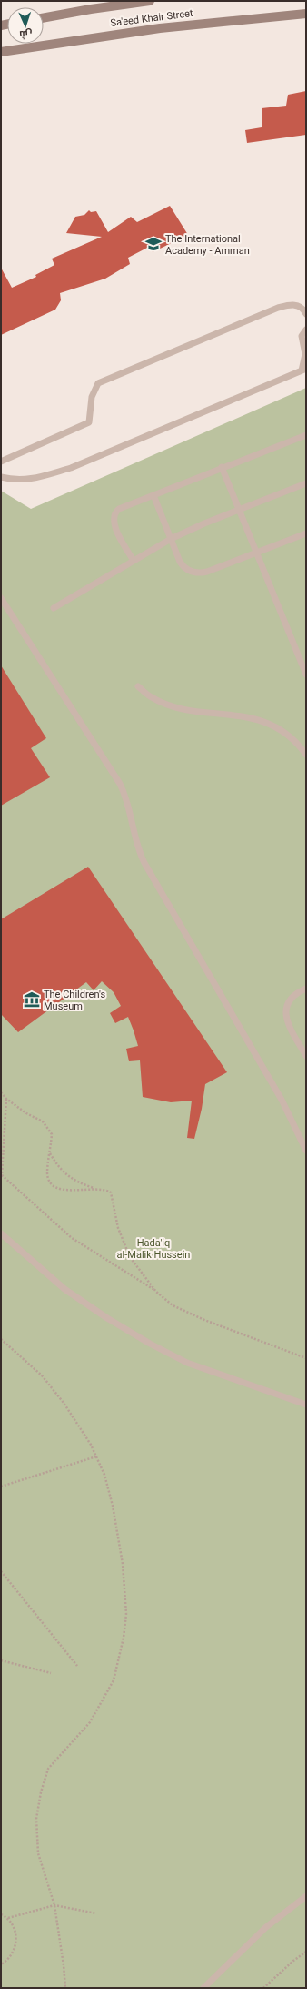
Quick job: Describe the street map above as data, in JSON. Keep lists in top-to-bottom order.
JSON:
{
  "streets": {
    "main road": ["Sa'eed Khair Street"]
  },
  "parks": ["Hada'iq al-Malik Hussein"],
  "places": {
    "school or university": ["The International Academy - Amman"],
    "museum": ["The Children's Museum"]
  },
  "north": "bottom"
}
